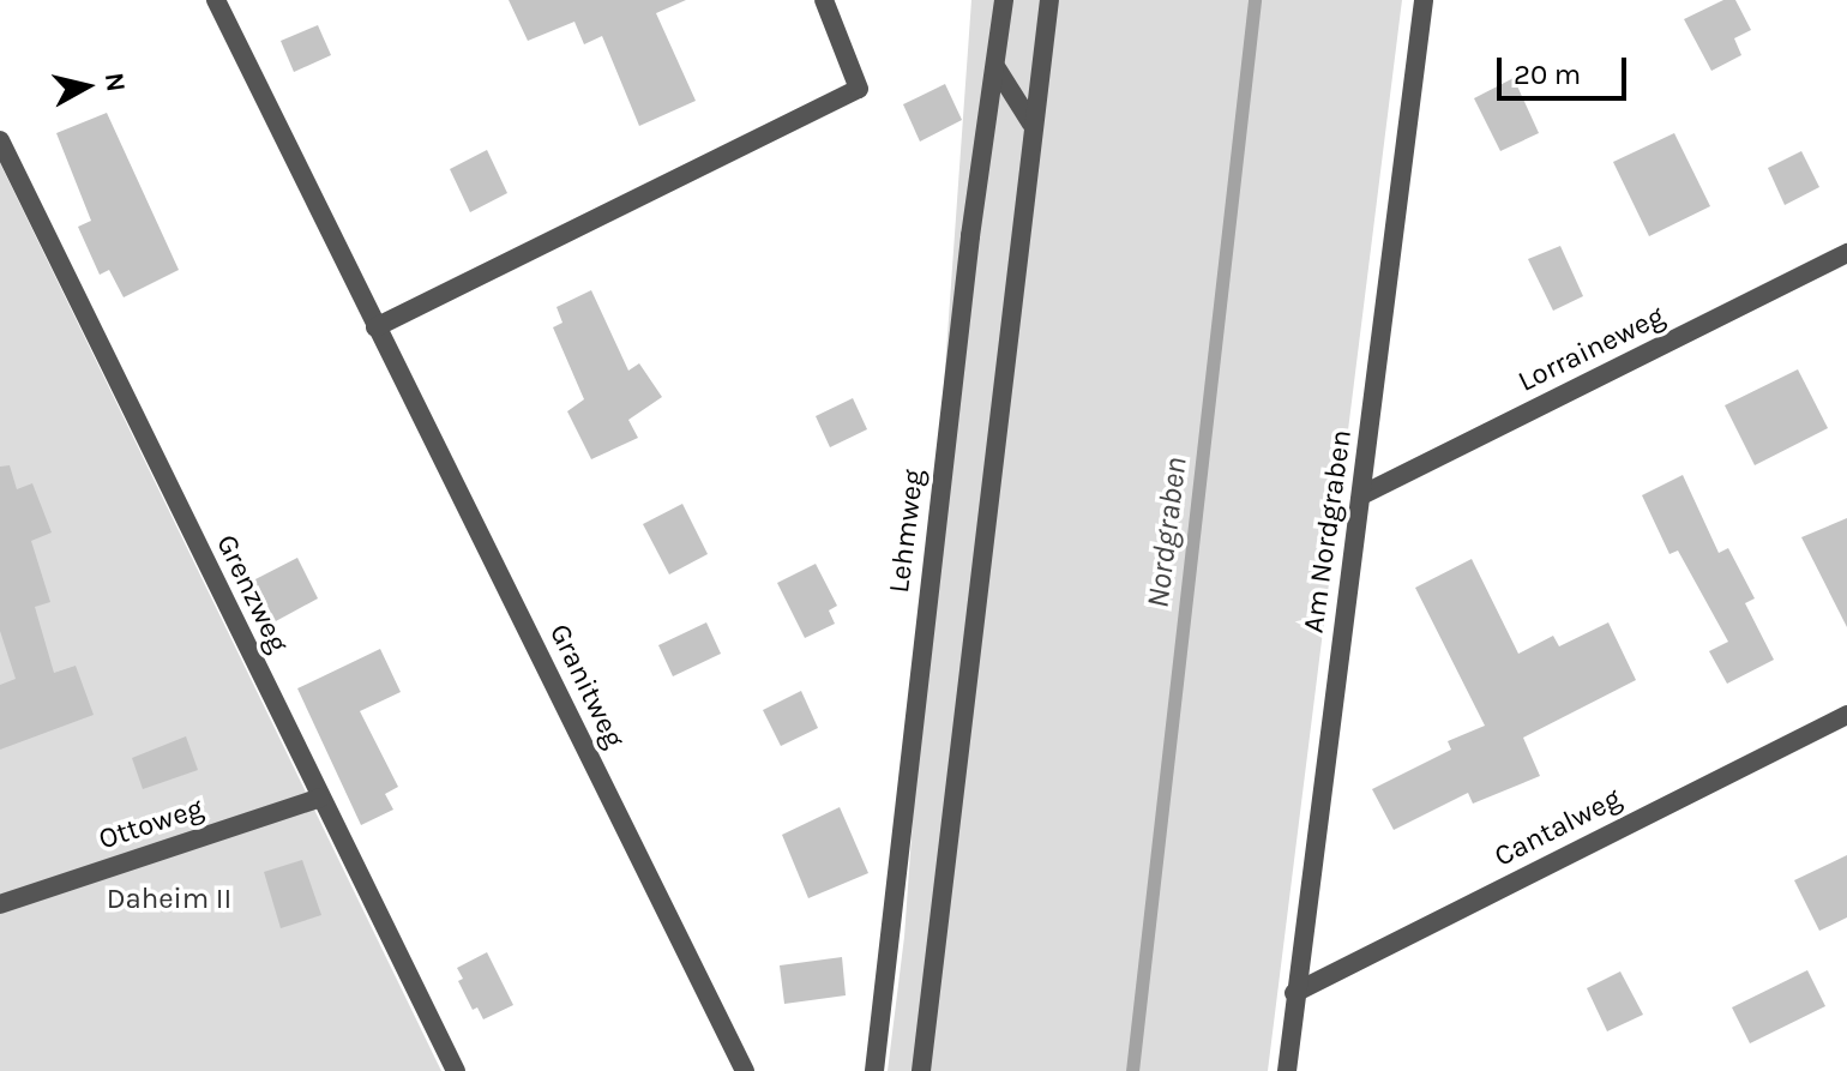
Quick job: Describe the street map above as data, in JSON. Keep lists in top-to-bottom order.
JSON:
{
  "streets": {
    "lane": [
      "Lorraineweg",
      "Lehmweg",
      "Am Nordgraben",
      "Grenzweg",
      "Granitweg",
      "Ottoweg",
      "Cantalweg"
    ]
  },
  "crossings": [
    ["Lorraineweg", "Am Nordgraben"],
    ["Am Nordgraben", "Cantalweg"],
    ["Grenzweg", "Ottoweg"]
  ],
  "water": ["Nordgraben"],
  "parks": ["Daheim II"],
  "scale_bar": "20 m",
  "north": "right"
}
